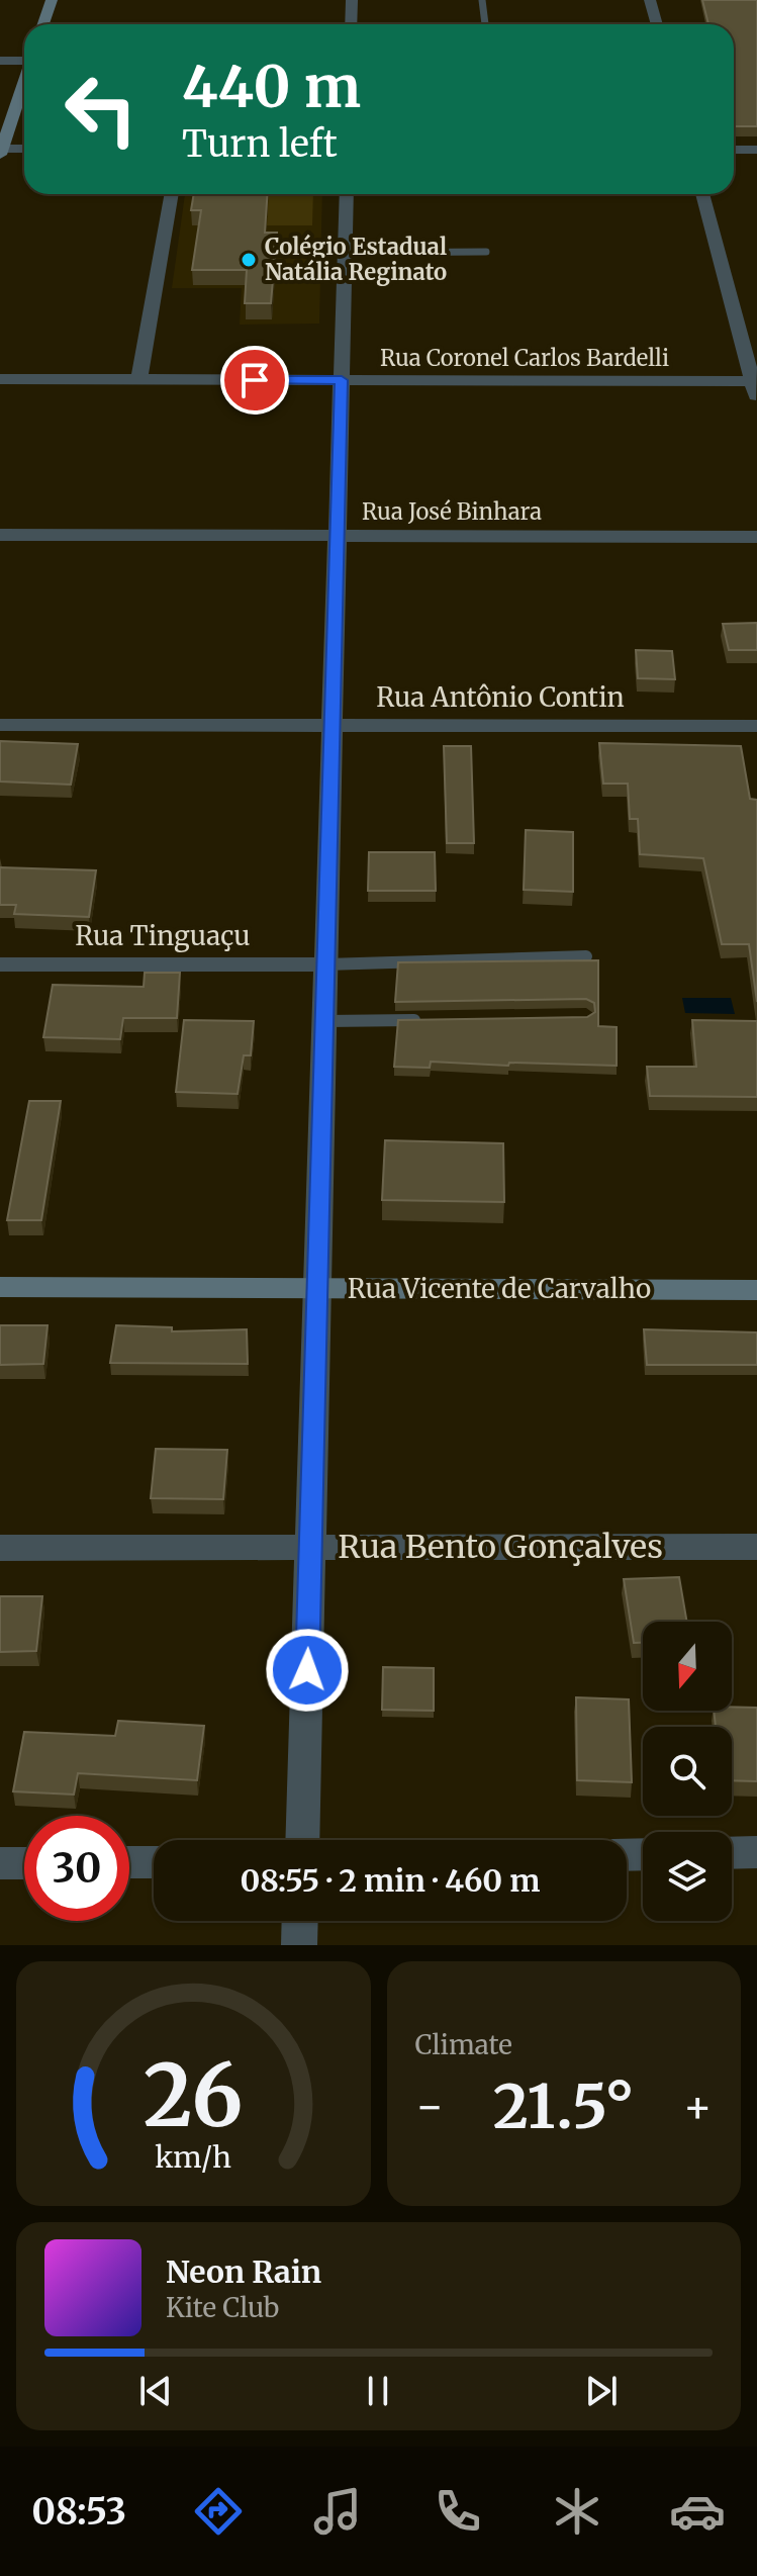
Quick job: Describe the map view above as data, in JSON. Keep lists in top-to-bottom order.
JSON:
{
  "streets": {
    "main road": ["Rua Vicente de Carvalho"],
    "street": [
      "Rua Coronel Carlos Bardelli",
      "Rua José Binhara",
      "Rua Antônio Contin",
      "Rua Tinguaçu",
      "Rua Bento Gonçalves"
    ]
  },
  "places": ["Colégio Estadual Natália Reginato"],
  "north": "bottom",
  "page": {
    "turn": ["440 m", "Turn left"],
    "limit": "30",
    "trip": "08:55 · 2 min · 460 m",
    "tile": "Climate",
    "heat": ["−", "21.5°", "+"],
    "song": ["Neon Rain", "Kite Club"],
    "tabs": "08:53",
    "gauge": ["26", "km/h"]
  }
}
